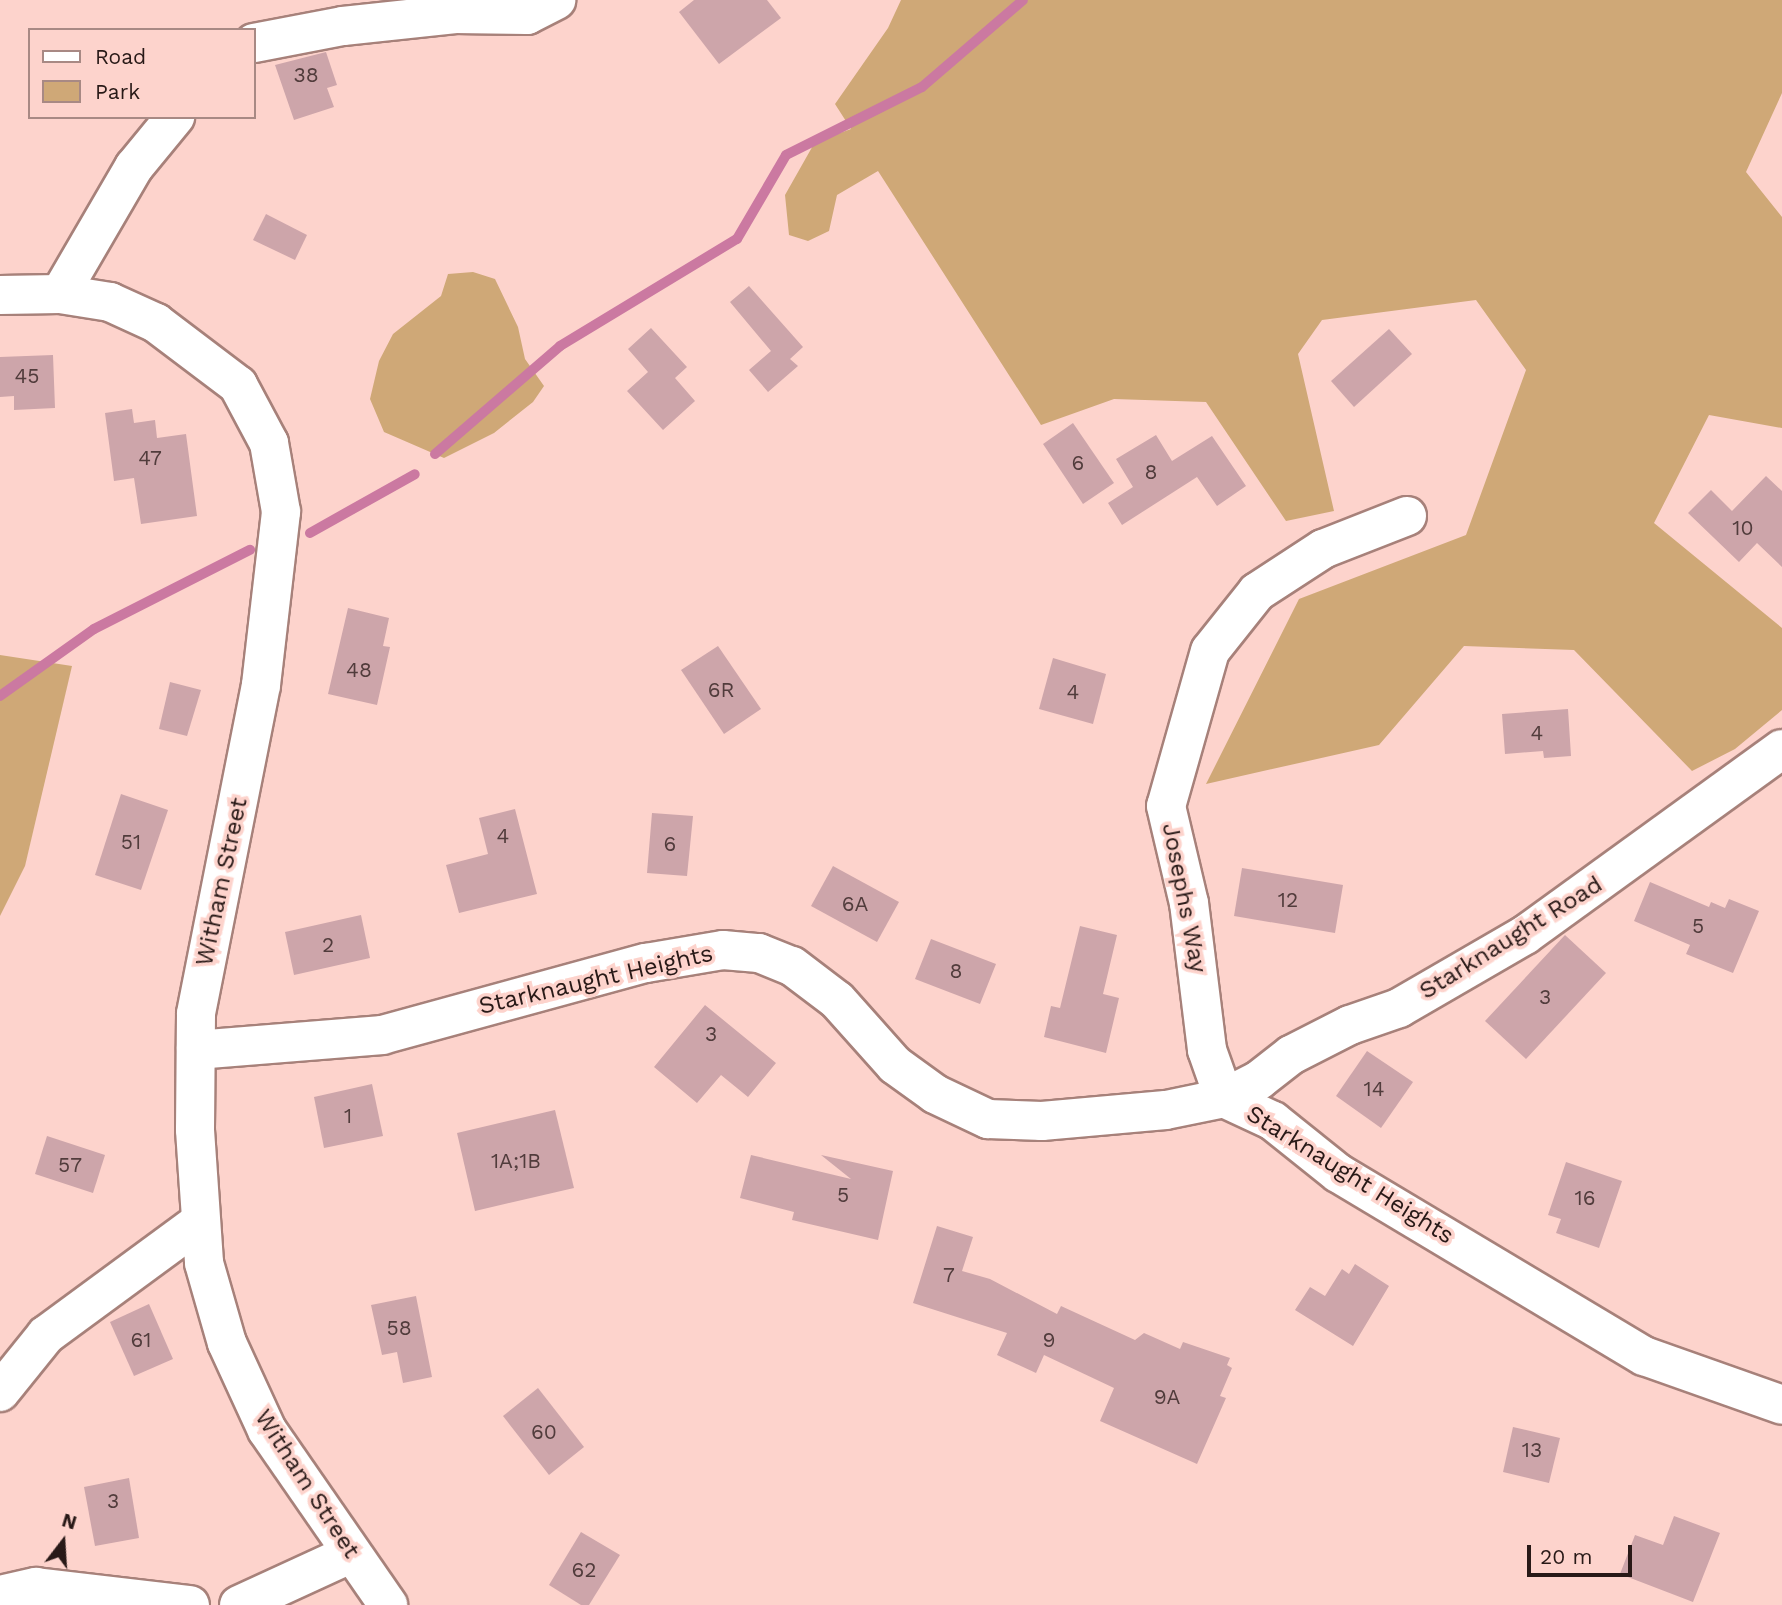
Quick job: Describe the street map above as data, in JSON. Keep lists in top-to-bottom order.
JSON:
{
  "streets": {
    "street": [
      "Witham Street",
      "Josephs Way",
      "Starknaught Road",
      "Starknaught Heights"
    ]
  },
  "crossings": [
    ["Witham Street", "Starknaught Heights"],
    ["Josephs Way", "Starknaught Road"],
    ["Josephs Way", "Starknaught Heights"],
    ["Starknaught Road", "Starknaught Heights"]
  ],
  "house_numbers": [
    "38",
    "45",
    "47",
    "6",
    "8",
    "10",
    "48",
    "6R",
    "4",
    "4",
    "4",
    "51",
    "6",
    "12",
    "6A",
    "5",
    "2",
    "8",
    "3",
    "3",
    "14",
    "1",
    "1A;1B",
    "57",
    "5",
    "16",
    "7",
    "58",
    "61",
    "9",
    "9A",
    "60",
    "13",
    "3",
    "62"
  ],
  "legend": ["Road", "Park"],
  "scale_bar": "20 m",
  "north": "top"
}
